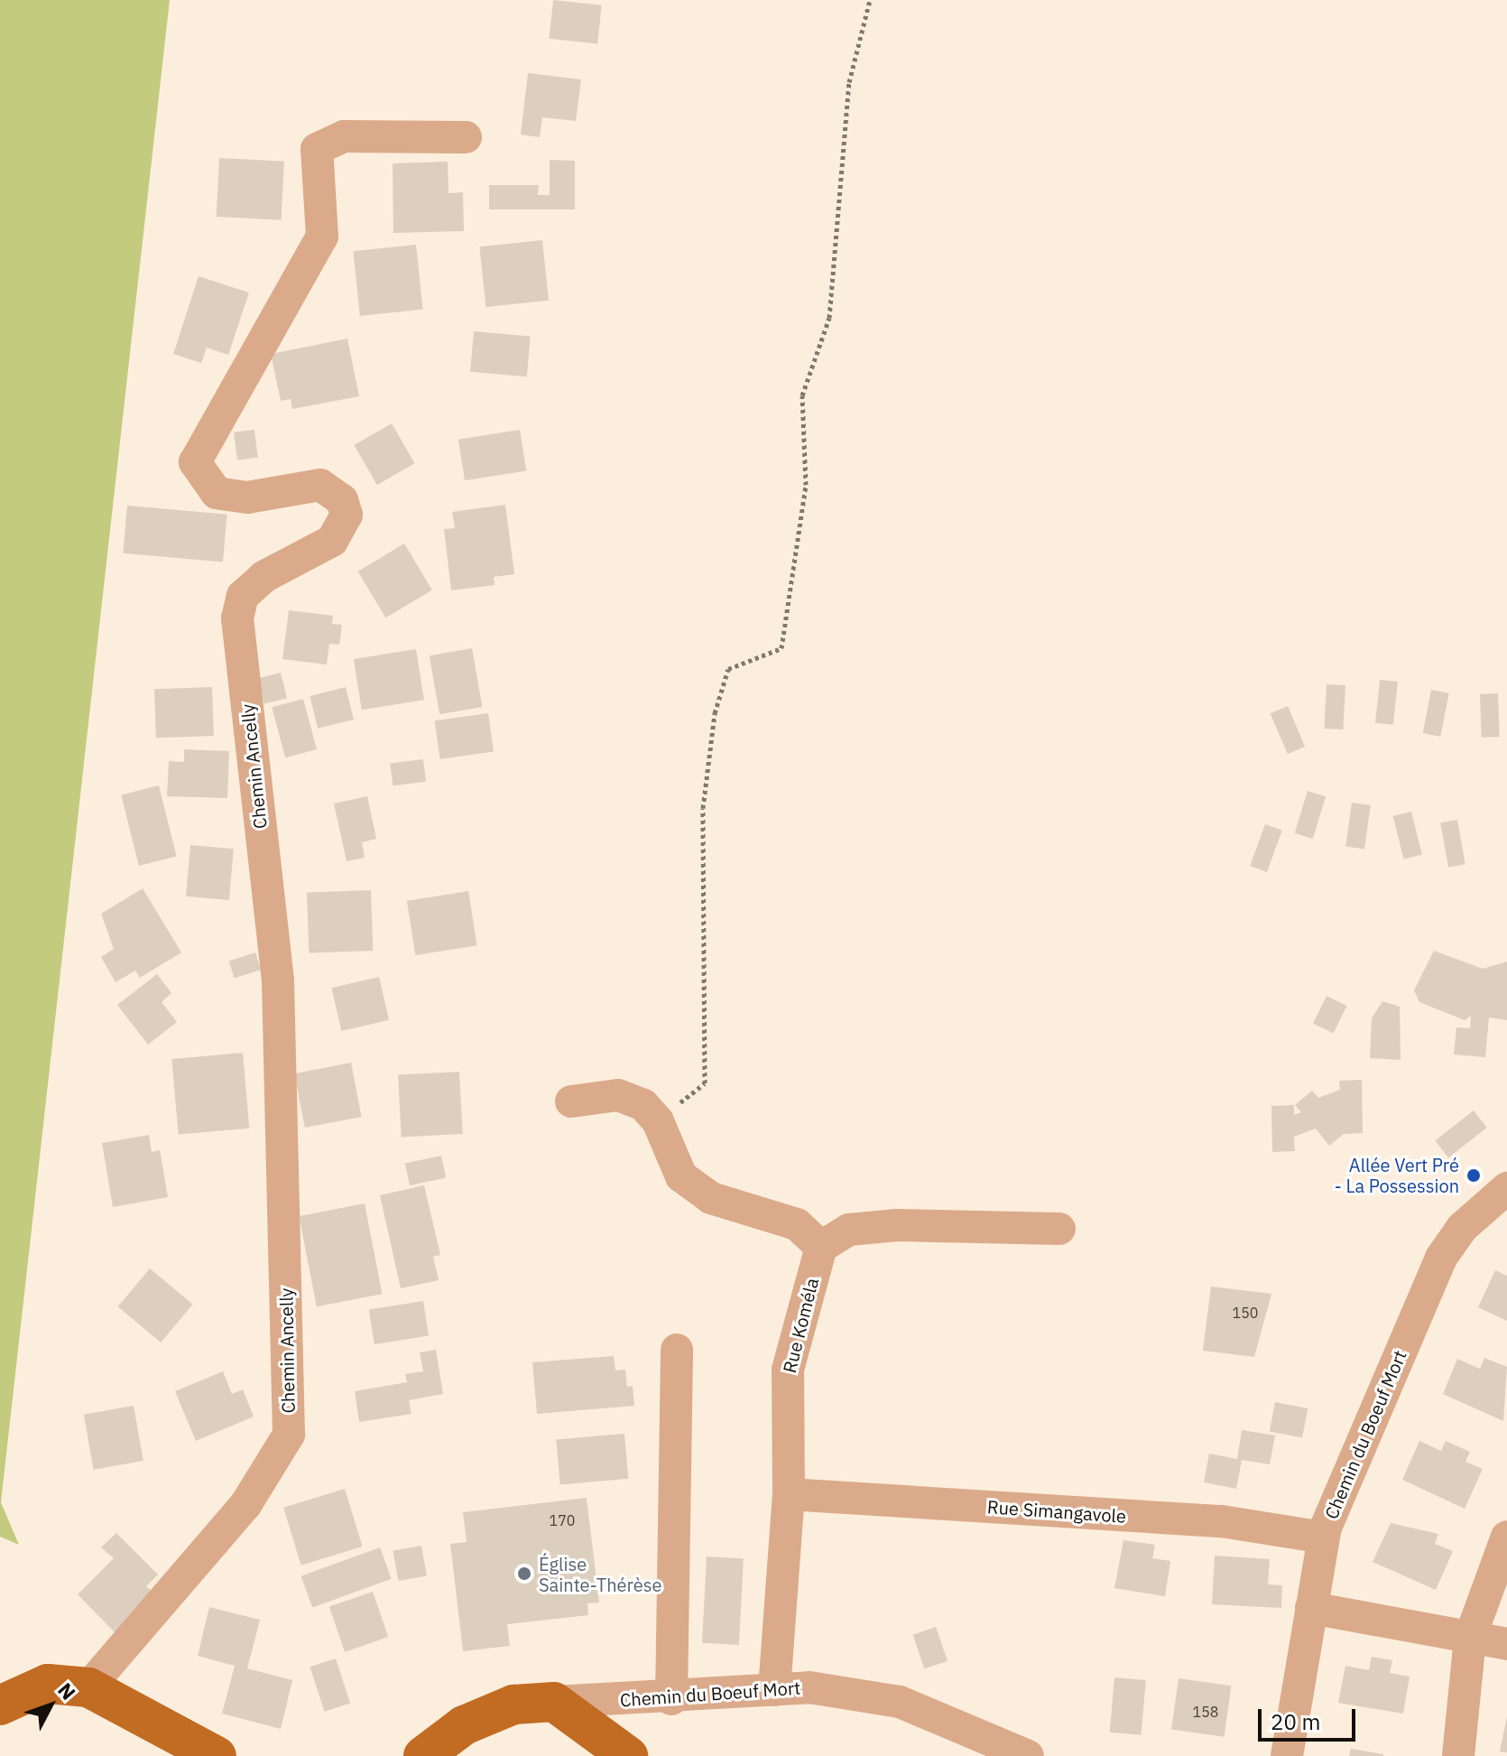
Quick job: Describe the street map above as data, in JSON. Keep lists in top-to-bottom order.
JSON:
{
  "streets": {
    "street": [
      "Chemin Ancelly",
      "Rue Koméla",
      "Chemin du Boeuf Mort",
      "Rue Simangavole"
    ]
  },
  "crossings": [
    ["Rue Koméla", "Chemin du Boeuf Mort"],
    ["Rue Koméla", "Rue Simangavole"],
    ["Chemin du Boeuf Mort", "Rue Simangavole"]
  ],
  "places": ["Allée Vert Pré - La Possession", "Église Sainte-Thérèse"],
  "house_numbers": ["150", "170", "158"],
  "scale_bar": "20 m",
  "north": "top right"
}
